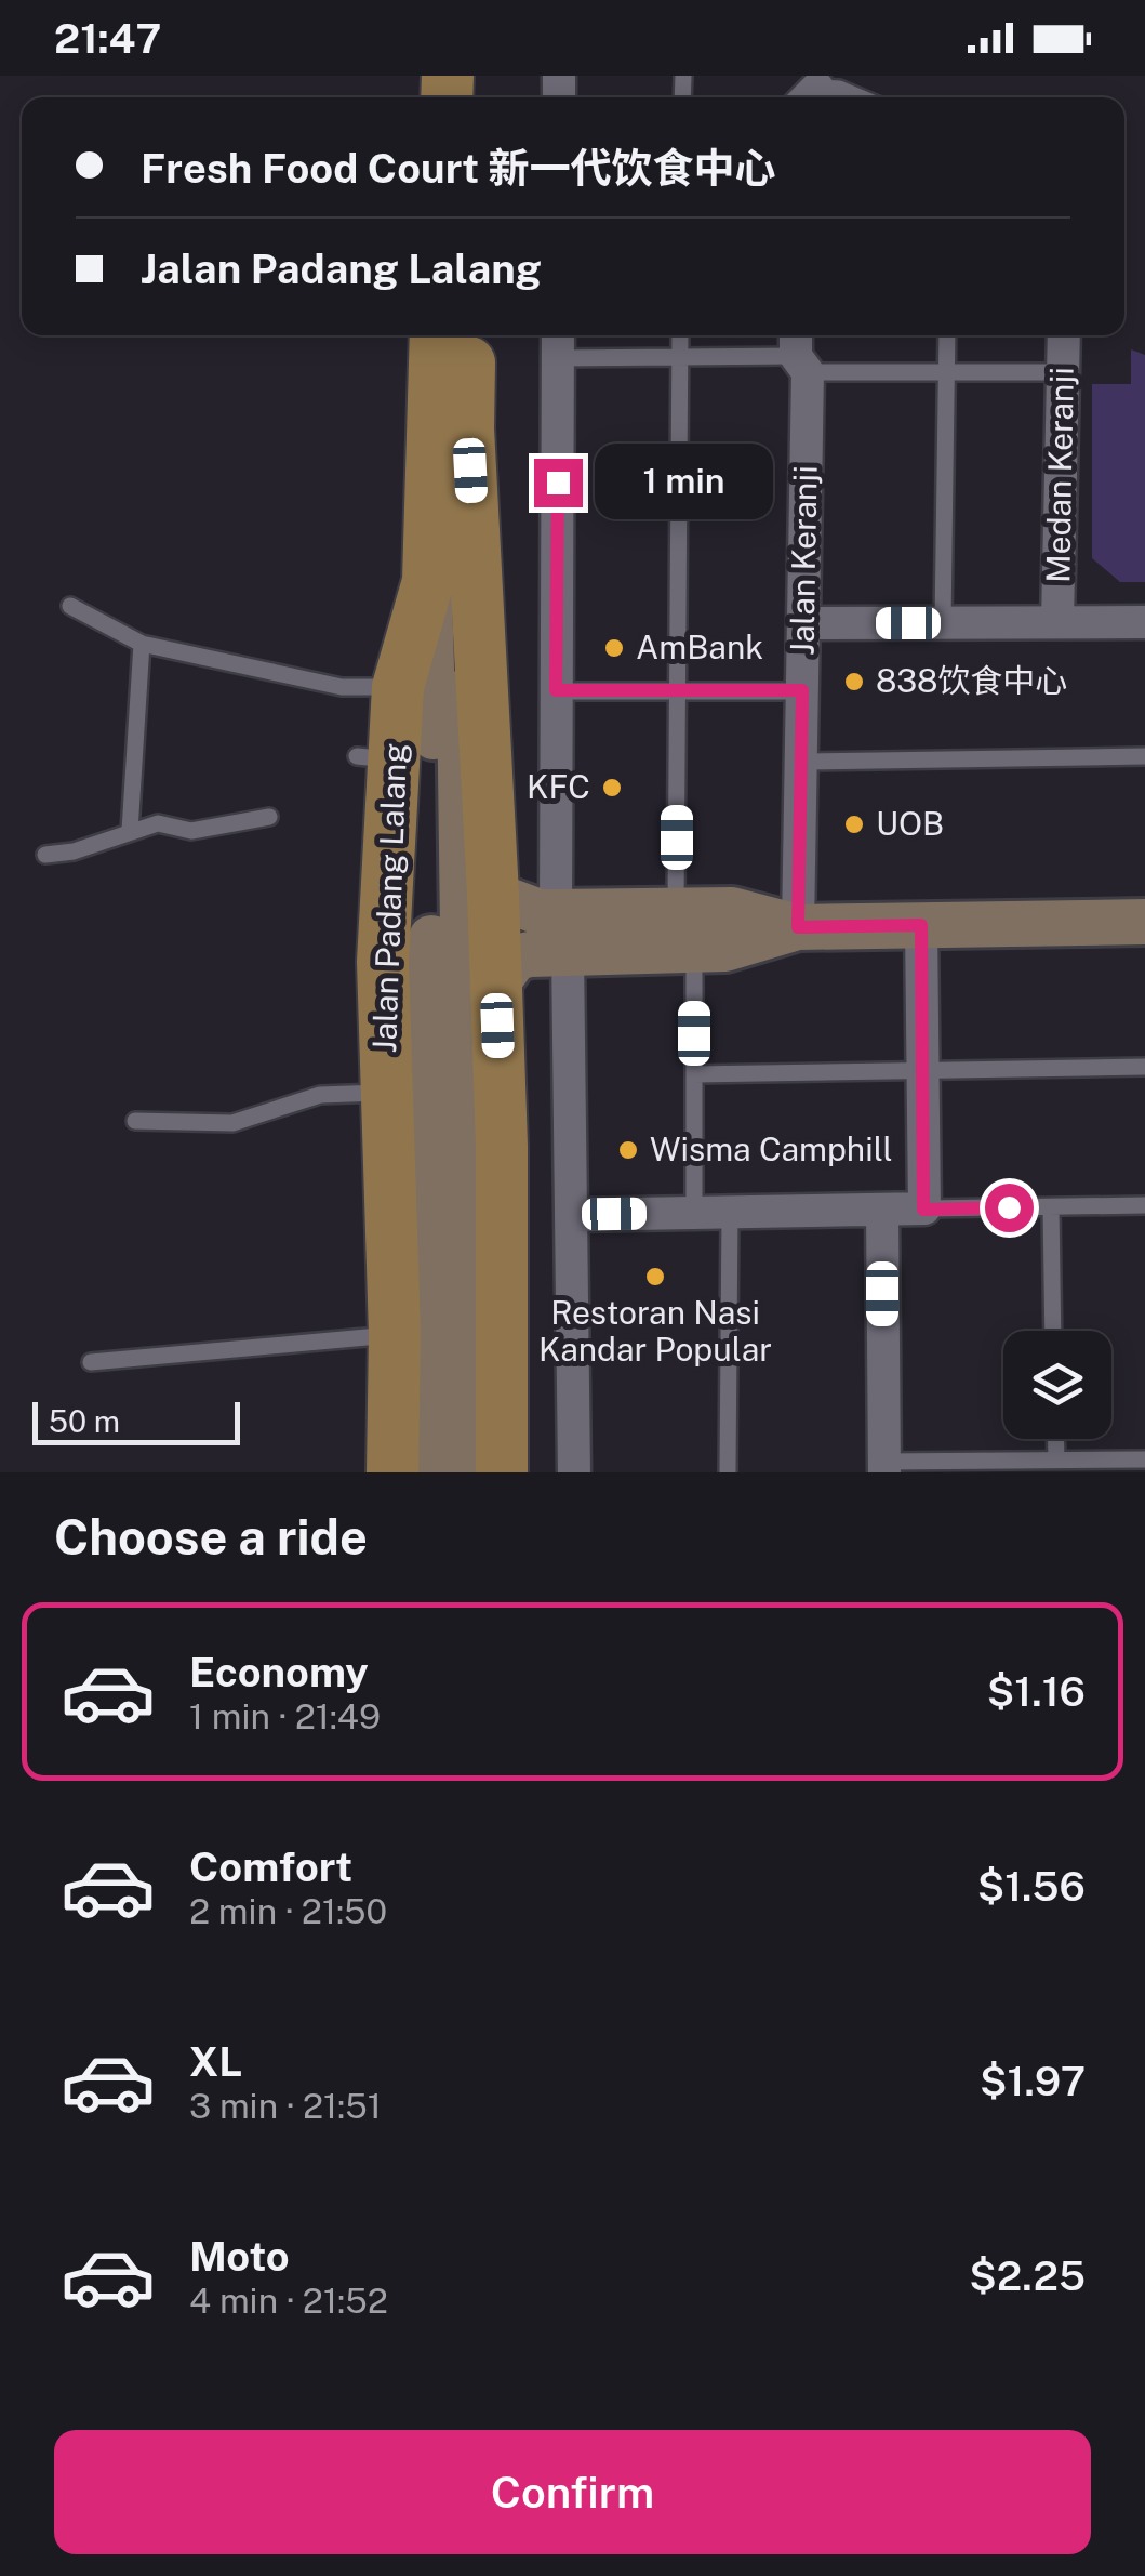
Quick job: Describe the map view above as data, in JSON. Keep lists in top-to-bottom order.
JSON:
{
  "streets": {
    "main road": ["Jalan Padang Lalang"],
    "street": ["Medan Keranji", "Jalan Keranji"]
  },
  "places": [
    "AmBank",
    "838饮食中心",
    "KFC",
    "UOB",
    "Wisma Camphill",
    "Restoran Nasi Kandar Popular"
  ],
  "scale_bar": "50 m",
  "page": {
    "status": "21:47",
    "banner": ["Fresh Food Court 新一代饮食中心", "Jalan Padang Lalang"],
    "bubble": "1 min",
    "scale": "50 m",
    "heading": "Choose a ride",
    "list": [
      {
        "name": "Economy",
        "note": "1 min · 21:49",
        "value": "$1.16"
      },
      {
        "name": "Comfort",
        "note": "2 min · 21:50",
        "value": "$1.56"
      },
      {
        "name": "XL",
        "note": "3 min · 21:51",
        "value": "$1.97"
      },
      {
        "name": "Moto",
        "note": "4 min · 21:52",
        "value": "$2.25"
      }
    ],
    "buttons": "Confirm"
  }
}
